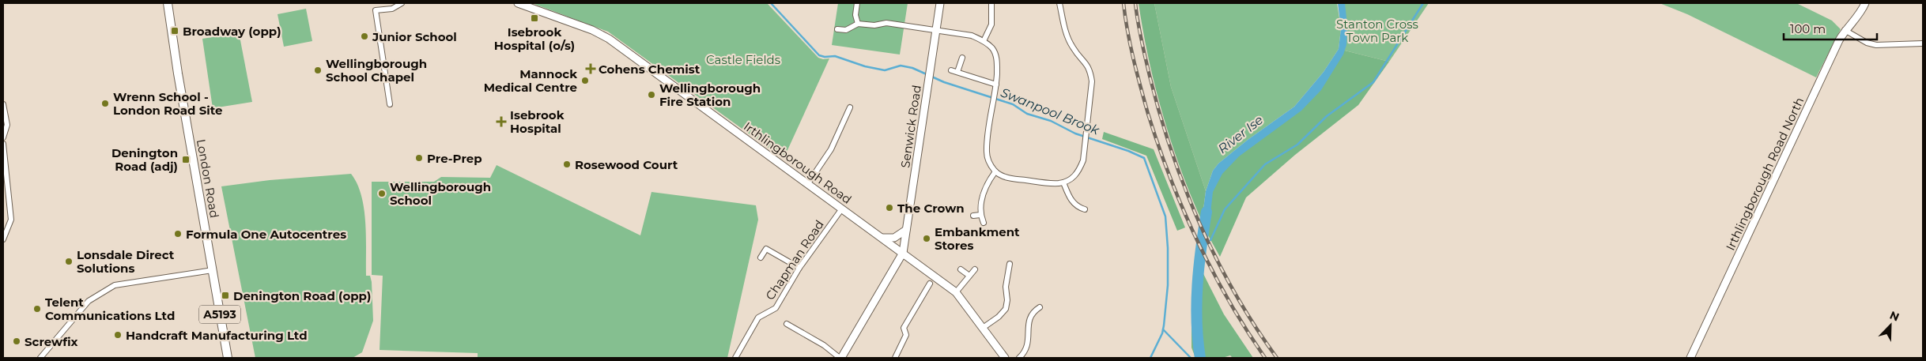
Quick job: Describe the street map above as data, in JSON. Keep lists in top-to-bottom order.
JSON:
{
  "streets": {
    "main road": [
      "Senwick Road",
      "Irthlingborough Road",
      "Irthlingborough Road North",
      "London Road",
      "A5193"
    ],
    "street": ["Chapman Road"]
  },
  "crossings": [
    ["Senwick Road", "Irthlingborough Road"],
    ["Irthlingborough Road", "Chapman Road"]
  ],
  "water": ["Swanpool Brook", "River Ise"],
  "parks": ["Stanton Cross Town Park", "Castle Fields"],
  "places": {
    "transit": [
      "Isebrook Hospital (o/s)",
      "Broadway (opp)",
      "Denington Road (adj)",
      "Denington Road (opp)"
    ],
    "other": [
      "Junior School",
      "Wellingborough School Chapel",
      "Mannock Medical Centre",
      "Wellingborough Fire Station",
      "Wrenn School - London Road Site",
      "Pre-Prep",
      "Rosewood Court",
      "Wellingborough School",
      "The Crown",
      "Formula One Autocentres",
      "Embankment Stores",
      "Lonsdale Direct Solutions",
      "Telent Communications Ltd",
      "Handcraft Manufacturing Ltd",
      "Screwfix"
    ],
    "health": ["Cohens Chemist", "Isebrook Hospital"]
  },
  "scale_bar": "100 m",
  "north": "top right"
}
